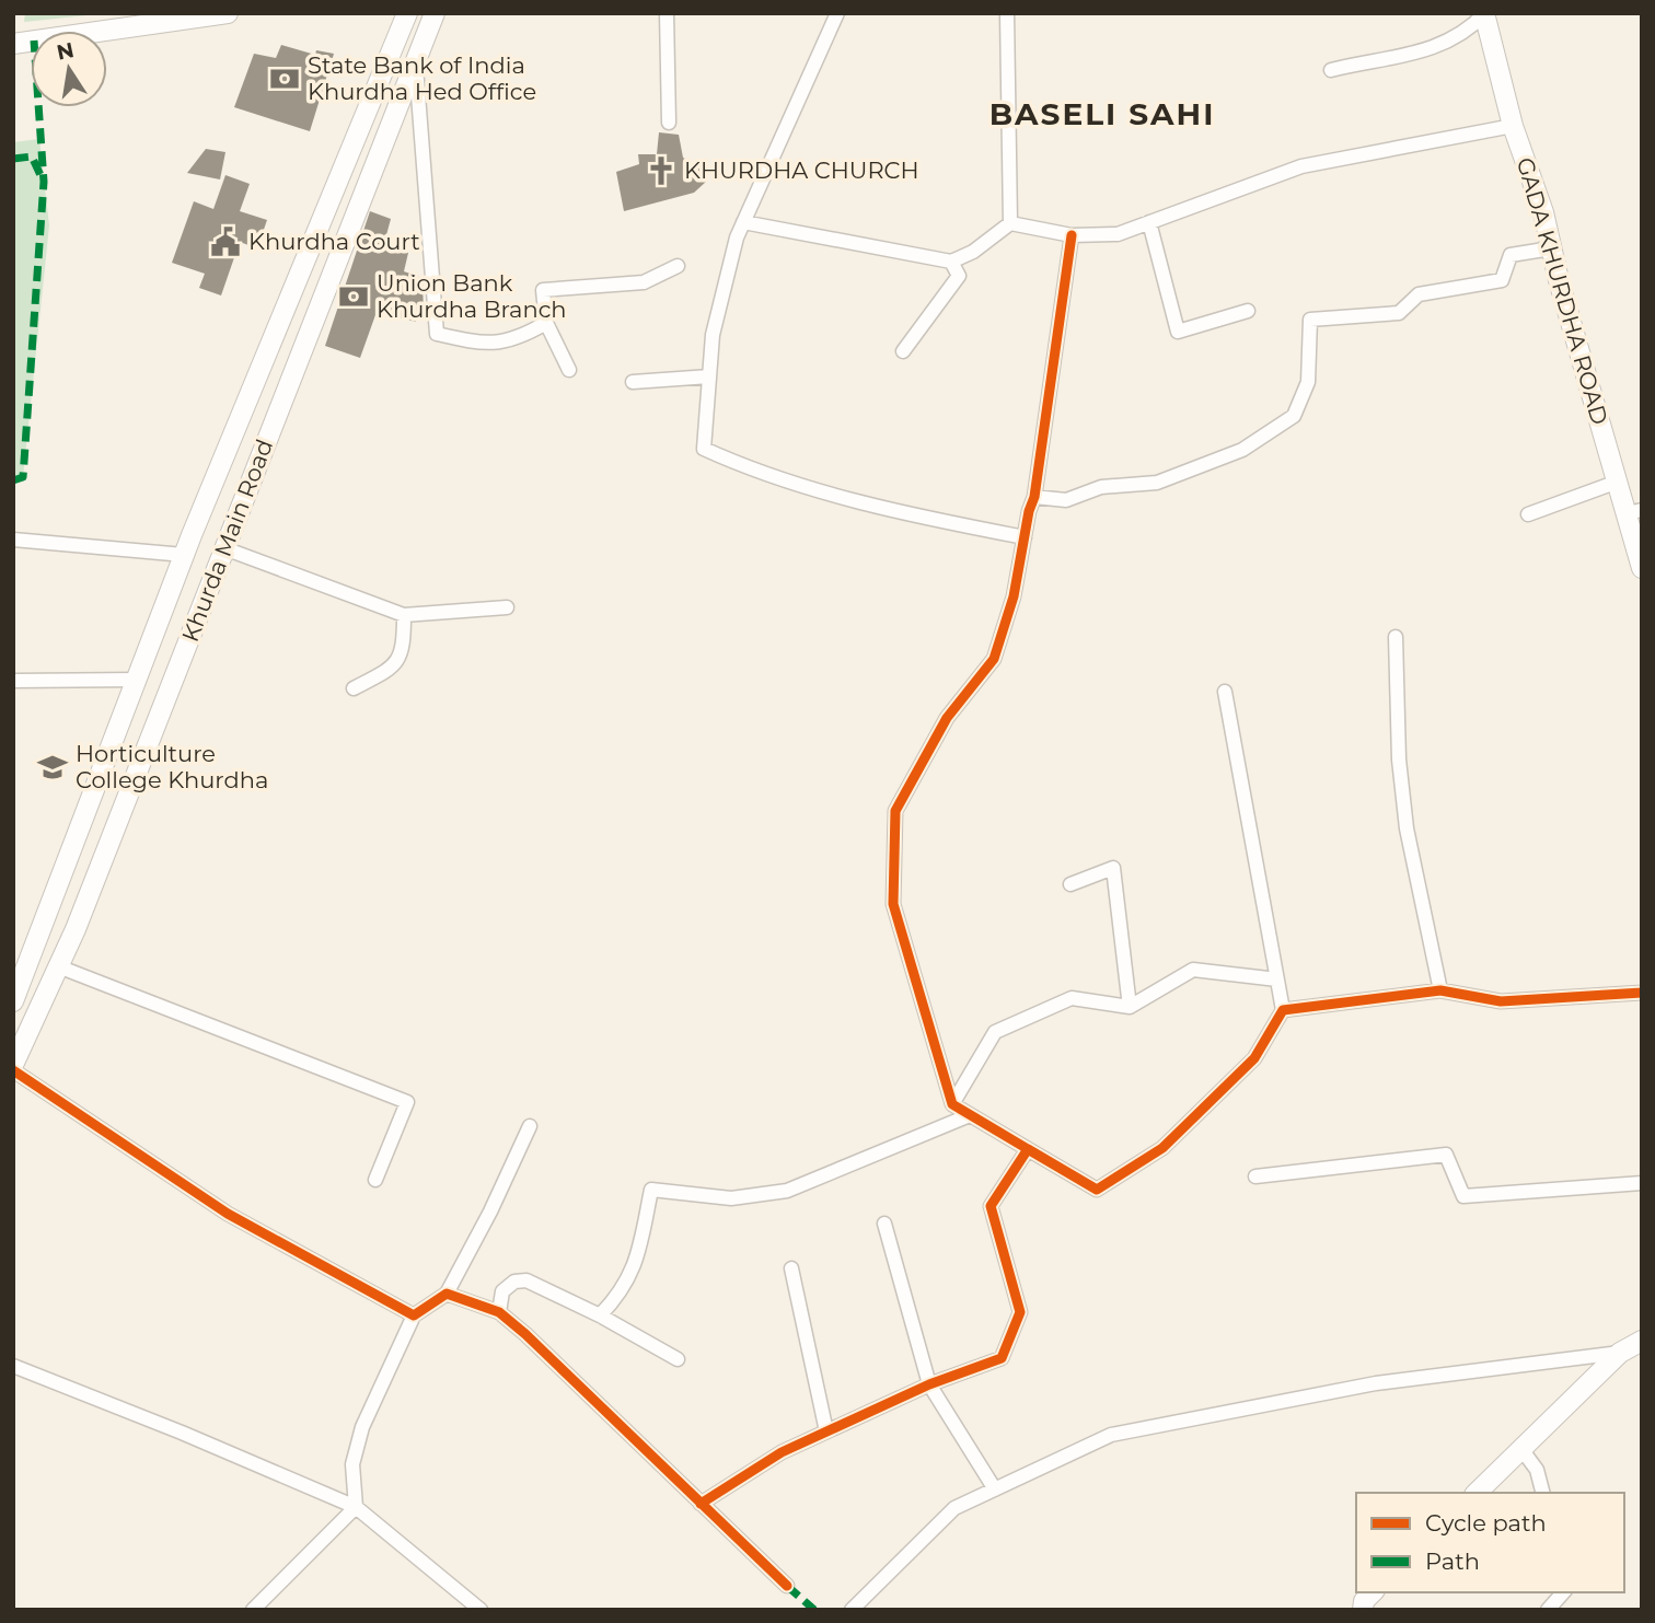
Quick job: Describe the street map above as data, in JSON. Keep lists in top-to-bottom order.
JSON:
{
  "streets": {
    "main road": ["GADA KHURDHA ROAD", "Khurda Main Road"]
  },
  "districts": ["BASELI SAHI"],
  "places": {
    "bank": ["State Bank of India Khurdha Hed Office", "Union Bank Khurdha Branch"],
    "church": ["KHURDHA CHURCH"],
    "public building": ["Khurdha Court"],
    "school or university": ["Horticulture College Khurdha"]
  },
  "legend": ["Cycle path", "Path"],
  "north": "top"
}
